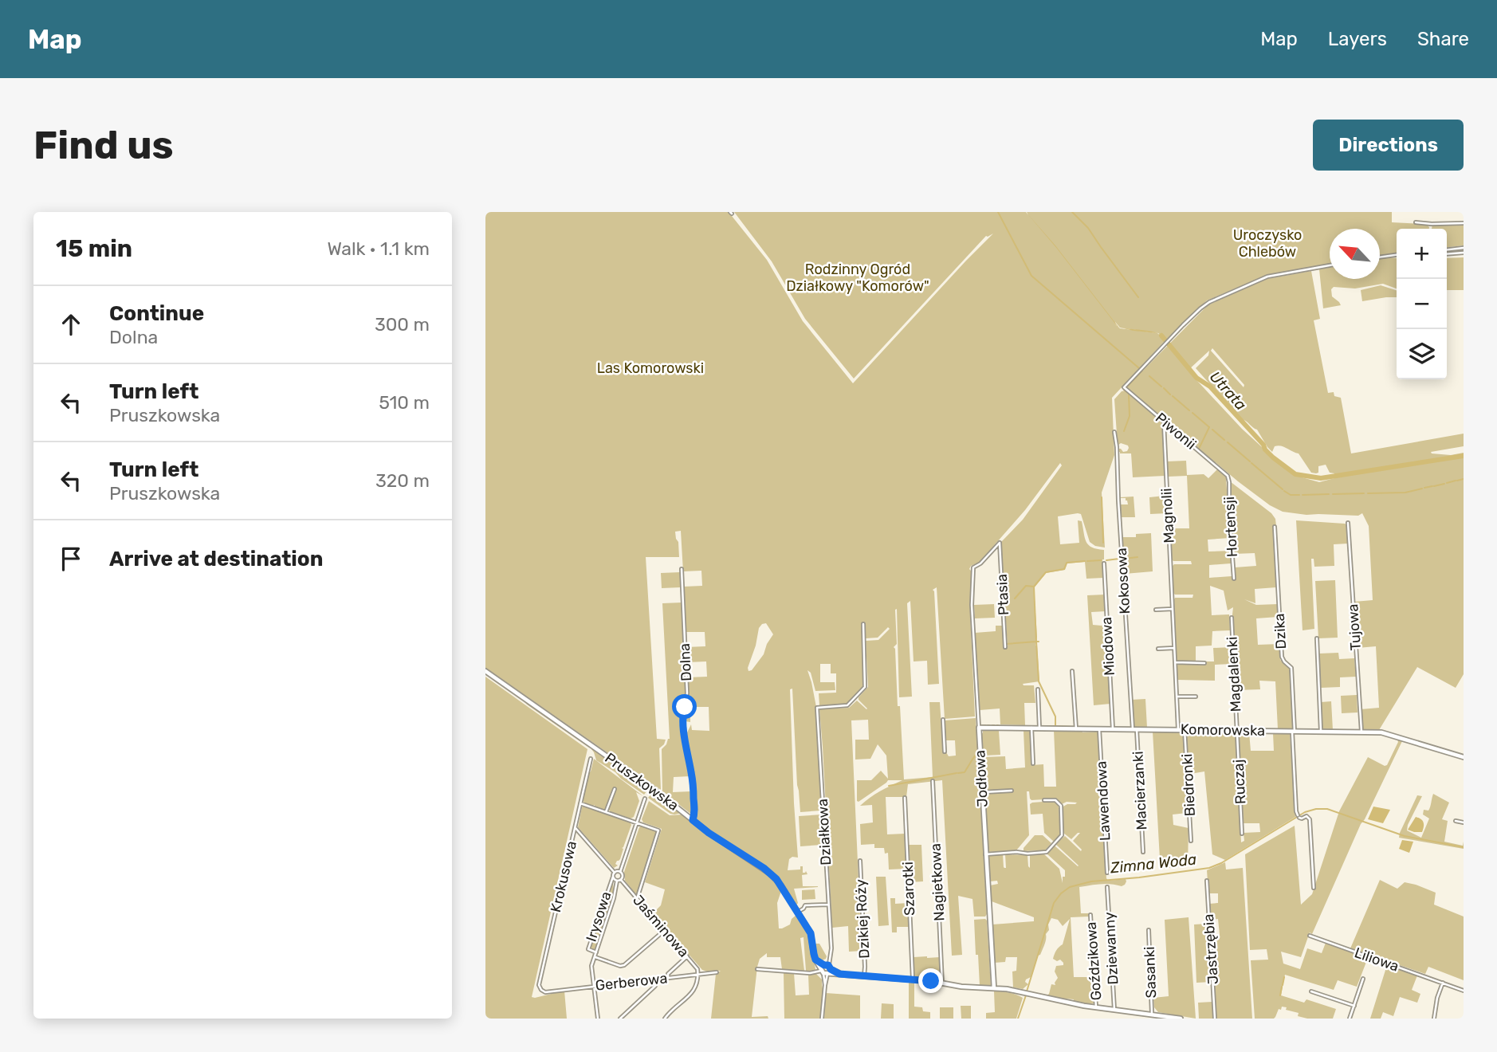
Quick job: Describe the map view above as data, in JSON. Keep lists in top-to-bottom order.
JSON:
{
  "streets": {
    "street": [
      "Piwonii",
      "Magnolii",
      "Hortensji",
      "Kokosowa",
      "Ptasia",
      "Tujowa",
      "Dzika",
      "Miodowa",
      "Dolna",
      "Magdalenki",
      "Komorowska",
      "Jodłowa",
      "Pruszkowska",
      "Ruczaj",
      "Biedronki",
      "Macierzanki",
      "Lawendowa",
      "Działkowa",
      "Krokusowa",
      "Nagietkowa",
      "Szarotki",
      "Irysowa",
      "Dzikiej Róży",
      "Jaśminowa",
      "Dziewanny",
      "Jastrzębia",
      "Liliowa",
      "Goździkowa",
      "Sasanki",
      "Gerberowa"
    ]
  },
  "crossings": [
    ["Piwonii", "Magnolii"],
    ["Piwonii", "Hortensji"],
    ["Magnolii", "Komorowska"],
    ["Kokosowa", "Komorowska"],
    ["Kokosowa", "Macierzanki"],
    ["Ptasia", "Jodłowa"],
    ["Tujowa", "Komorowska"],
    ["Dzika", "Komorowska"],
    ["Miodowa", "Komorowska"],
    ["Dolna", "Pruszkowska"],
    ["Magdalenki", "Komorowska"],
    ["Magdalenki", "Ruczaj"],
    ["Komorowska", "Jodłowa"],
    ["Komorowska", "Ruczaj"],
    ["Komorowska", "Biedronki"],
    ["Komorowska", "Macierzanki"],
    ["Komorowska", "Lawendowa"],
    ["Pruszkowska", "Działkowa"],
    ["Krokusowa", "Gerberowa"],
    ["Irysowa", "Jaśminowa"],
    ["Jaśminowa", "Gerberowa"]
  ],
  "water": ["Utrata", "Zimna Woda"],
  "parks": ["Uroczysko Chlebów", "Rodzinny Ogród Działkowy \"Komorów\"", "Las Komorowski"],
  "north": "top left",
  "page": {
    "header": "Map",
    "nav": ["Map", "Layers", "Share"],
    "buttons": "Directions",
    "title": "Find us",
    "heading": ["15 min", "Walk · 1.1 km"],
    "map_buttons": ["+", "−"],
    "list": [
      ["Continue", "Dolna", "300 m"],
      ["Turn left", "Pruszkowska", "510 m"],
      ["Turn left", "Pruszkowska", "320 m"],
      "Arrive at destination"
    ]
  }
}
